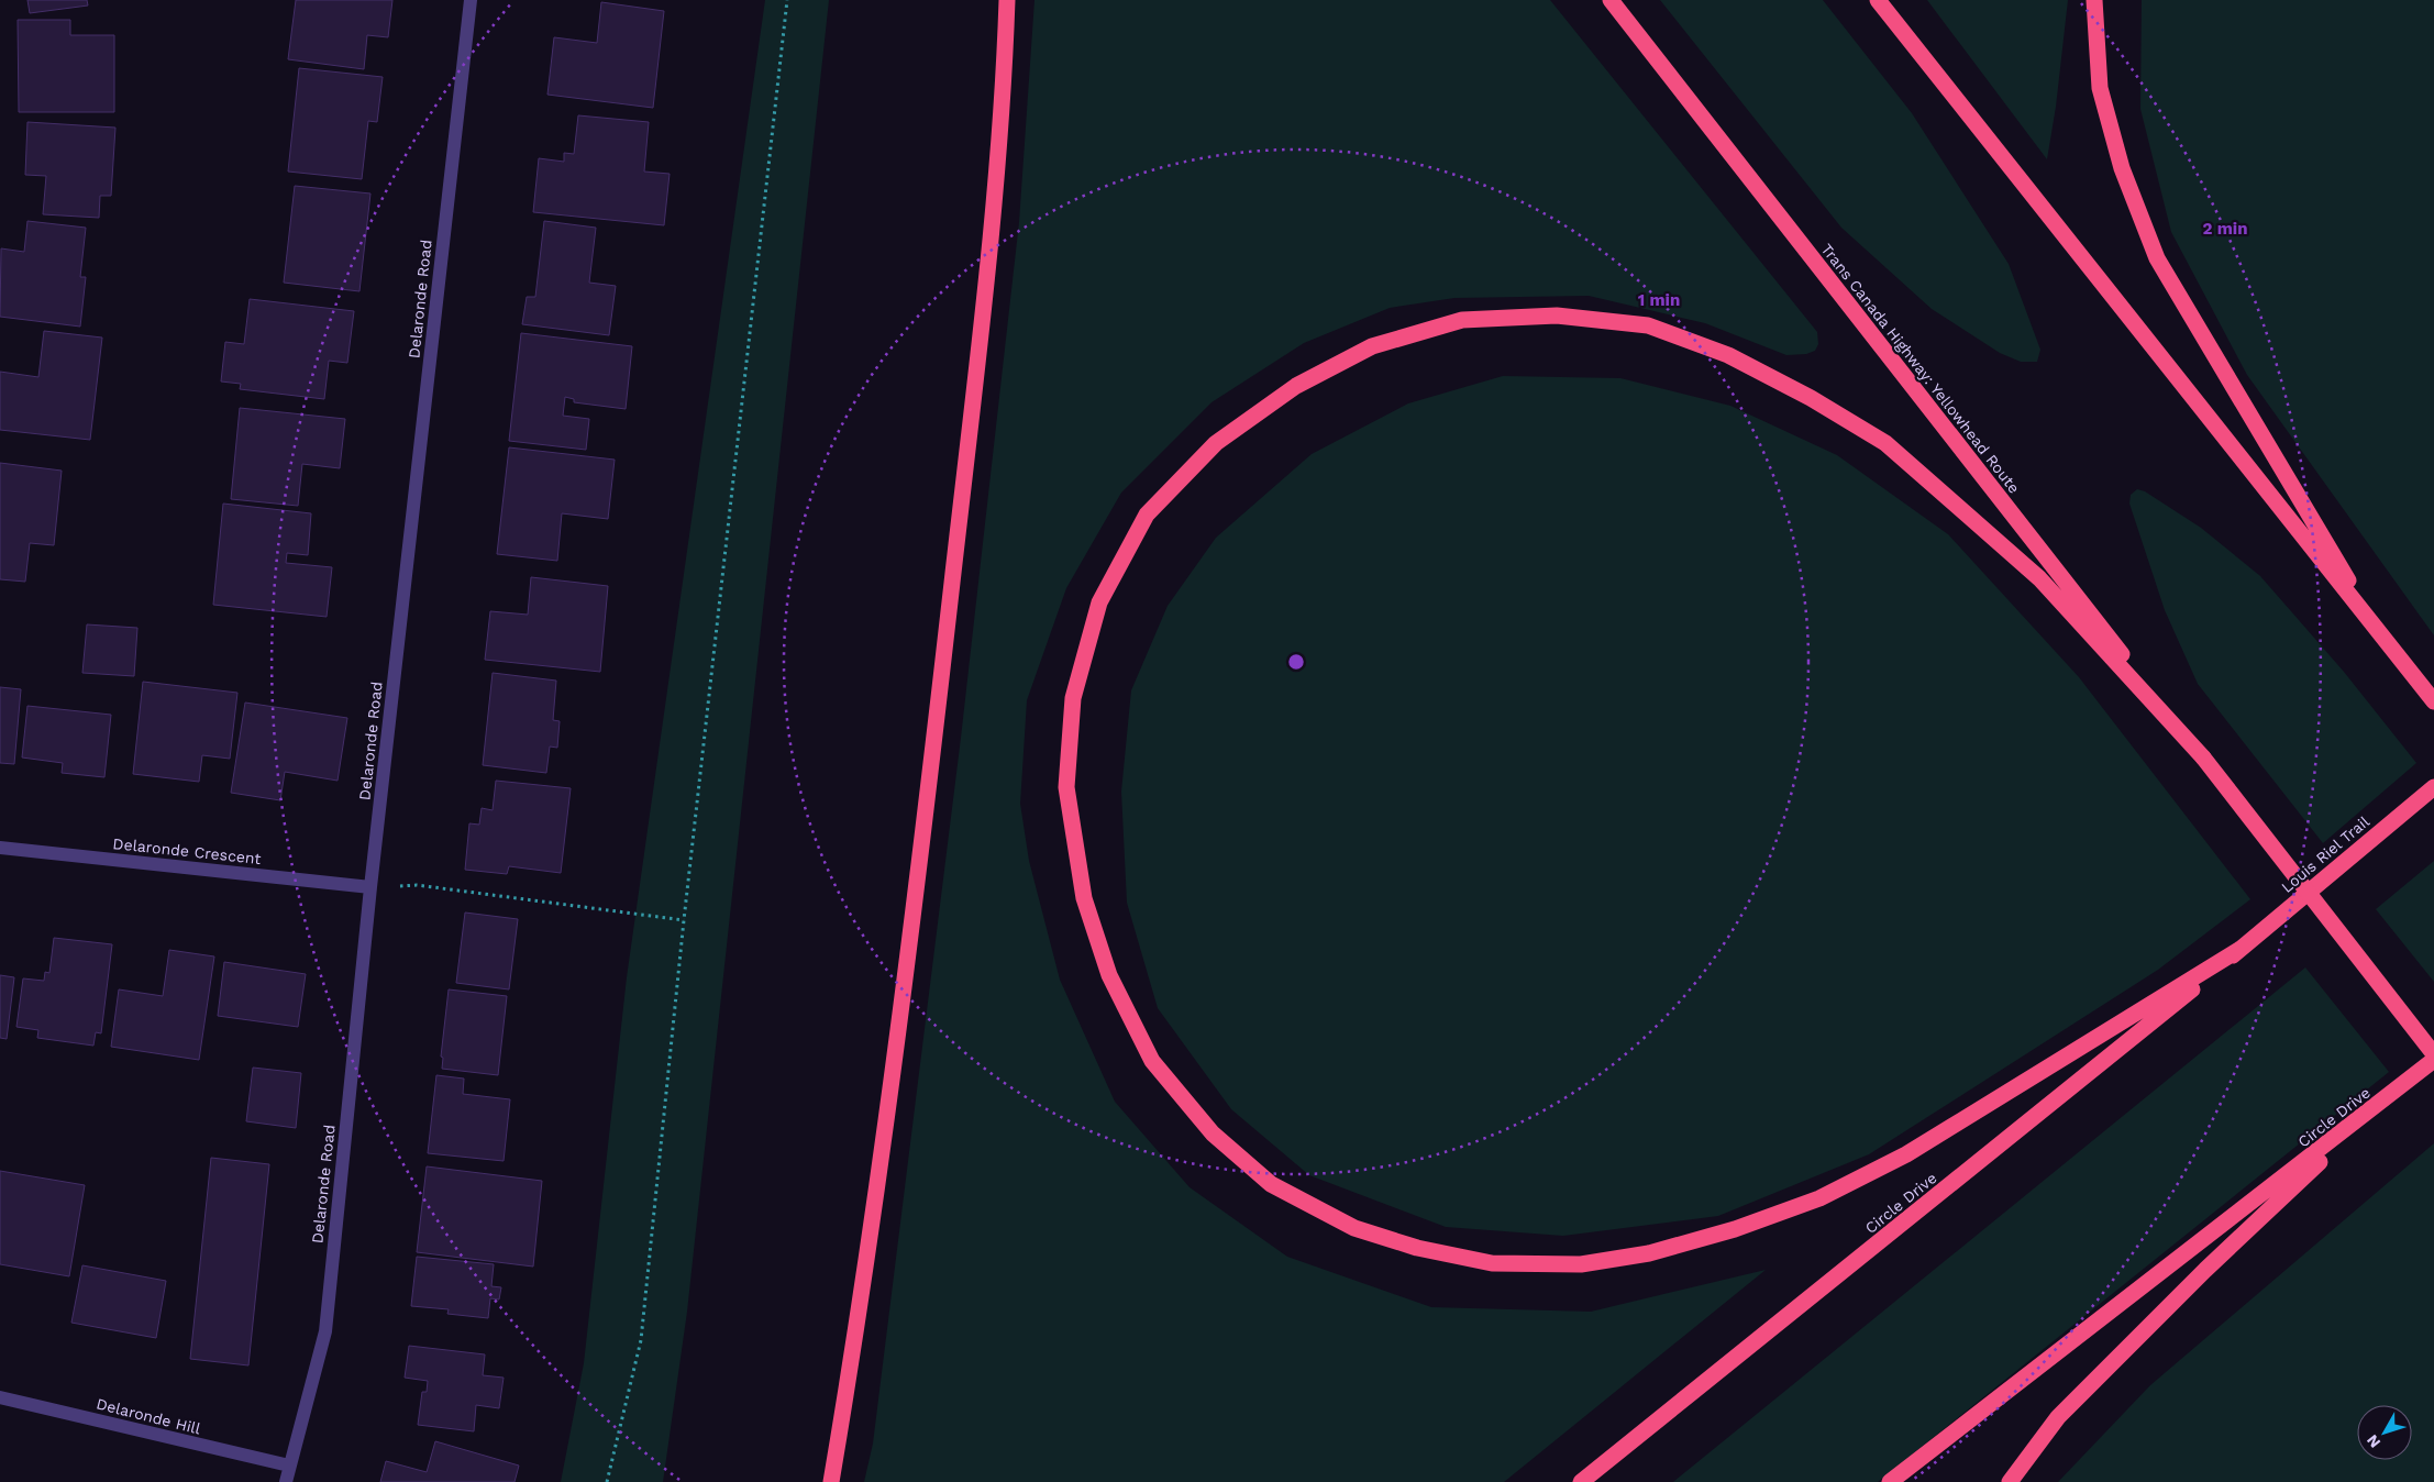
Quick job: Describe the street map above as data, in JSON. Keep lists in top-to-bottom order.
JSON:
{
  "streets": {
    "highway": ["Trans Canada Highway: Yellowhead Route", "Louis Riel Trail", "Circle Drive"],
    "street": ["Delaronde Road", "Delaronde Crescent", "Delaronde Hill"]
  },
  "crossings": [
    ["Delaronde Road", "Delaronde Crescent"],
    ["Delaronde Road", "Delaronde Hill"],
    ["Louis Riel Trail", "Circle Drive"]
  ],
  "north": "bottom left",
  "rings": ["2 min", "1 min"]
}
